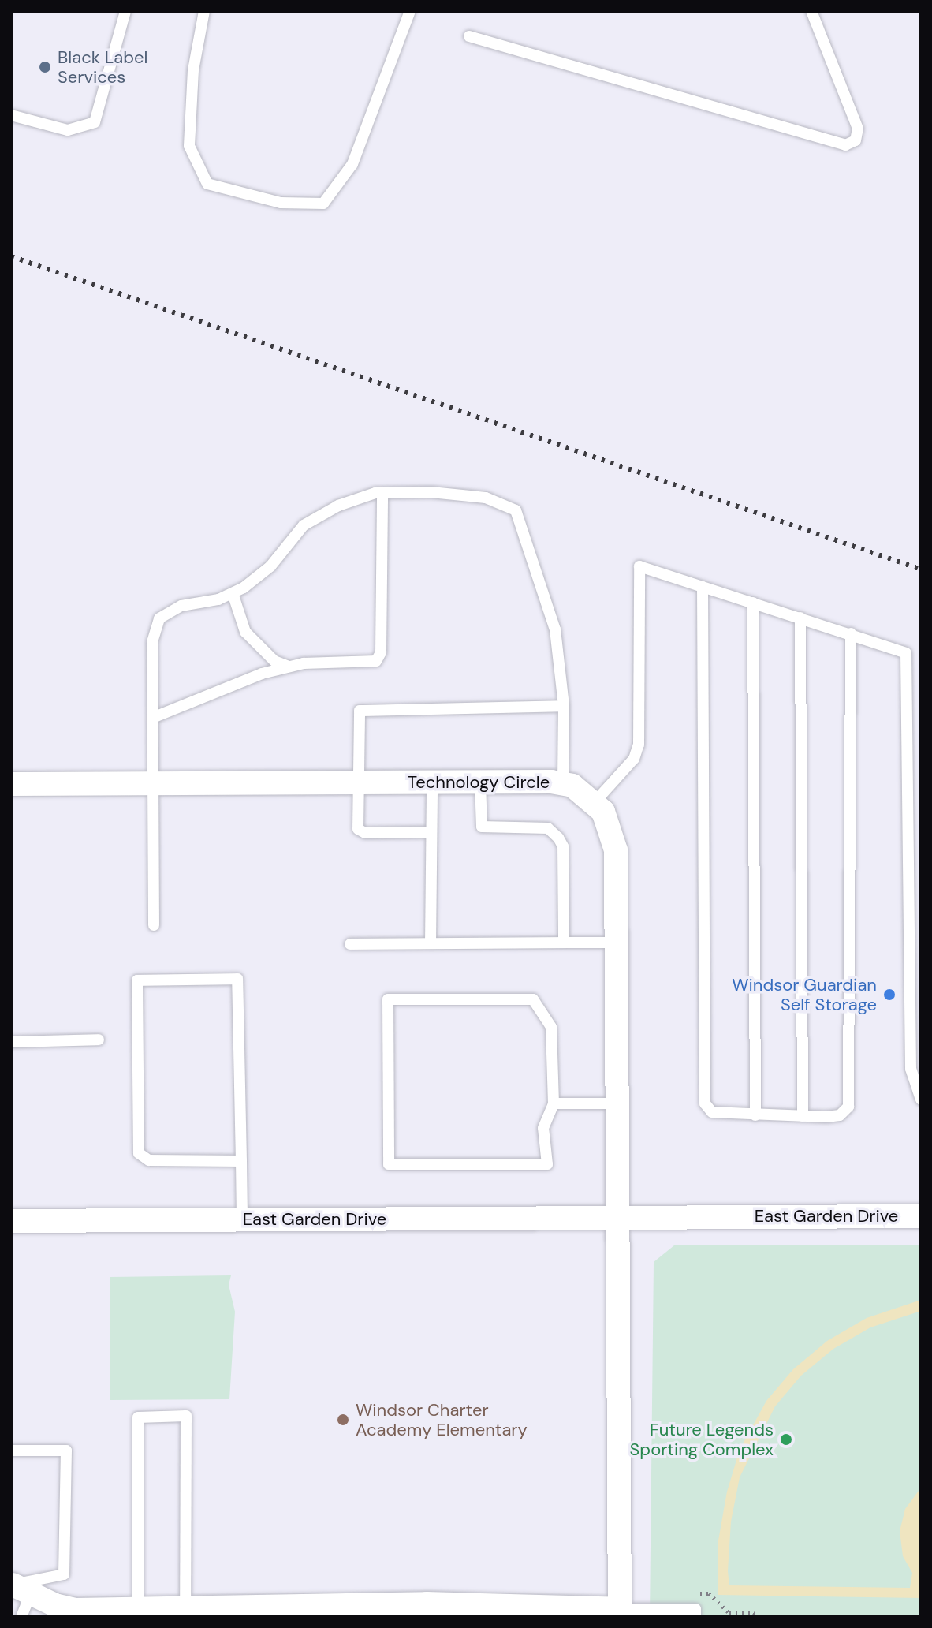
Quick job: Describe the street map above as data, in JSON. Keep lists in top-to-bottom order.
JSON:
{
  "streets": {
    "street": ["Technology Circle", "East Garden Drive"]
  },
  "places": [
    "Black Label Services",
    "Windsor Guardian Self Storage",
    "Windsor Charter Academy Elementary",
    "Future Legends Sporting Complex"
  ]
}
